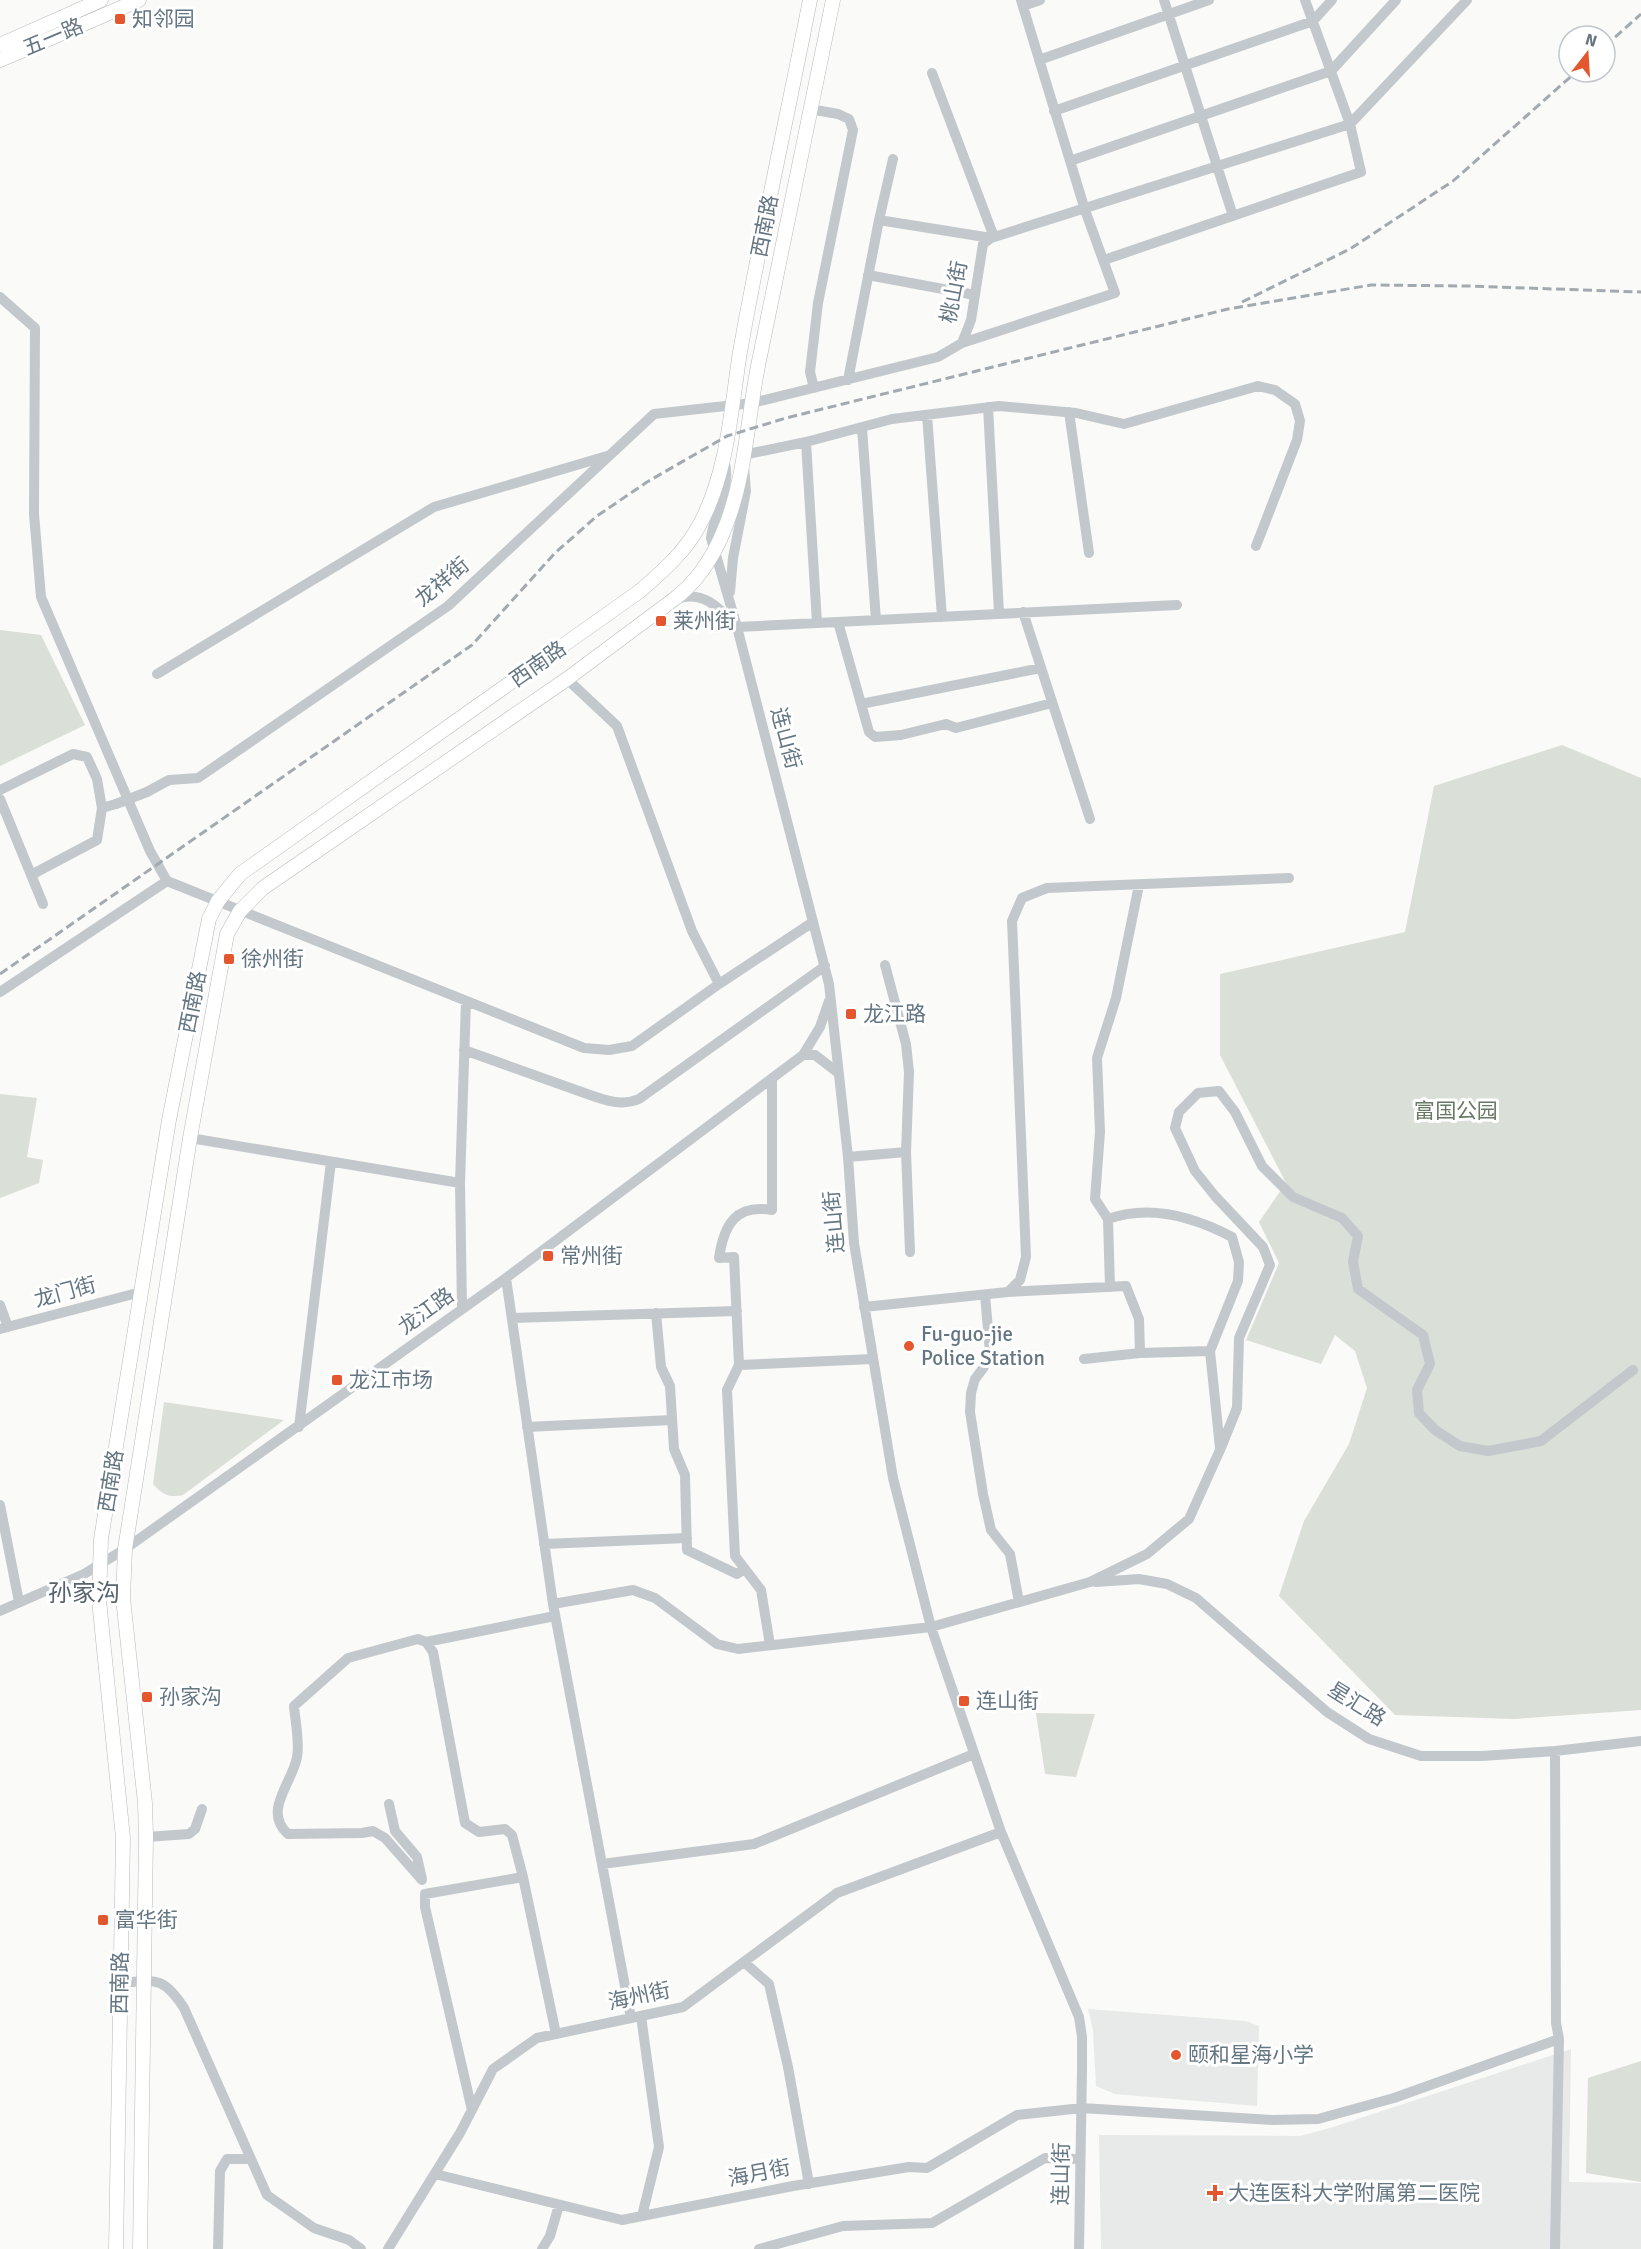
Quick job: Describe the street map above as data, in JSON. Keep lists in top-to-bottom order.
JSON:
{
  "streets": {
    "main road": ["五一路", "西南路"],
    "street": [
      "桃山街",
      "龙祥街",
      "连山街",
      "龙门街",
      "龙江路",
      "星汇路",
      "海州街",
      "海月街"
    ]
  },
  "crossings": [
    ["西南路", "桃山街"],
    ["西南路", "龙祥街"],
    ["西南路", "连山街"],
    ["西南路", "龙门街"],
    ["西南路", "龙江路"],
    ["桃山街", "龙祥街"],
    ["连山街", "龙江路"],
    ["连山街", "海州街"],
    ["连山街", "海月街"],
    ["海州街", "海月街"]
  ],
  "districts": ["孙家沟"],
  "parks": ["富国公园"],
  "places": {
    "transit": [
      "知邻园",
      "莱州街",
      "徐州街",
      "龙江路",
      "常州街",
      "龙江市场",
      "孙家沟",
      "连山街",
      "富华街"
    ],
    "other": ["Fu-guo-jie Police Station", "颐和星海小学"],
    "health": ["大连医科大学附属第二医院"]
  },
  "north": "top"
}
